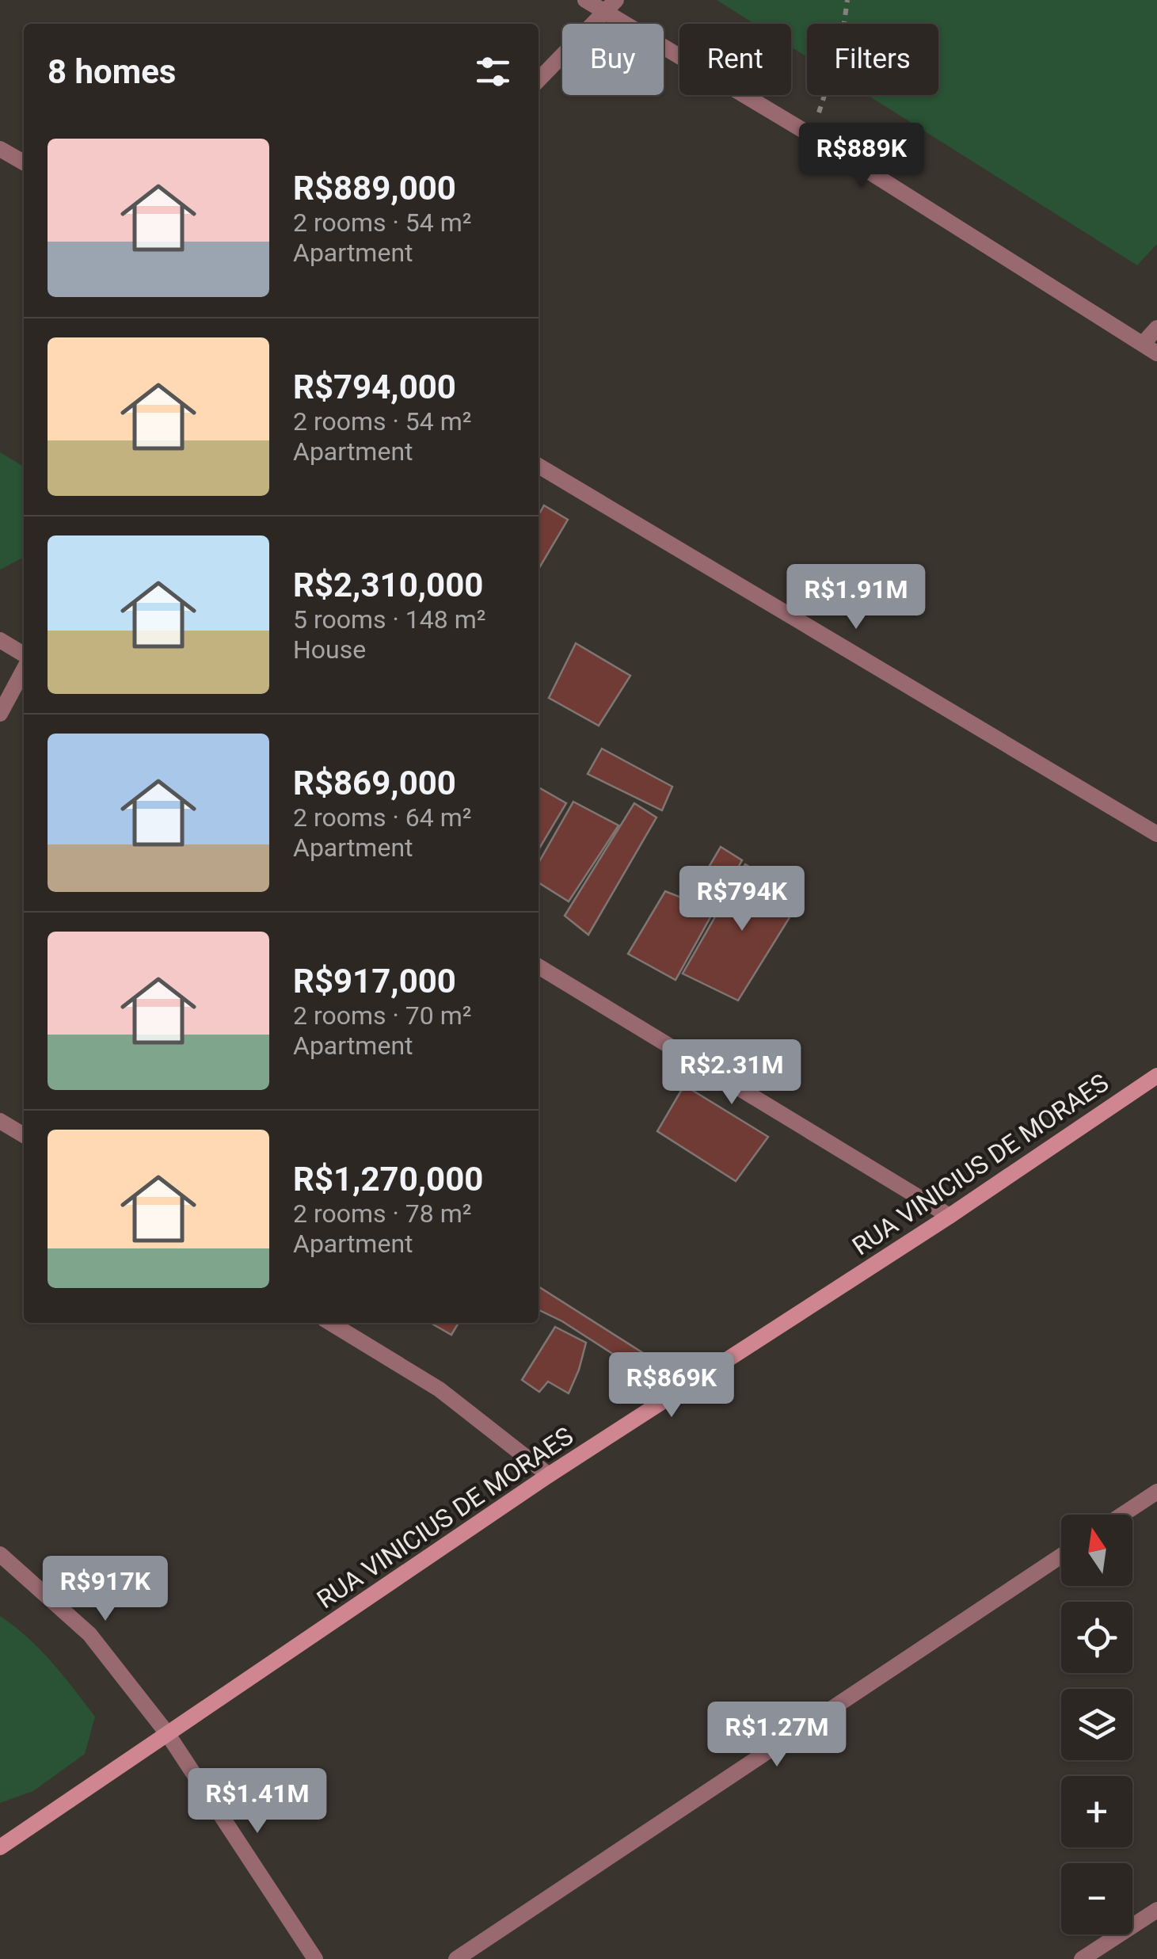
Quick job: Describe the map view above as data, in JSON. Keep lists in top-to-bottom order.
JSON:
{
  "streets": {
    "street": ["RUA VINICIUS DE MORAES"]
  },
  "north": "top",
  "page": {
    "chip": ["Buy", "Rent", "Filters"],
    "heading": "8 homes",
    "list": [
      {
        "name": "R$889,000",
        "note": "2 rooms · 54 m² · Apartment"
      },
      {
        "name": "R$794,000",
        "note": "2 rooms · 54 m² · Apartment"
      },
      {
        "name": "R$2,310,000",
        "note": "5 rooms · 148 m² · House"
      },
      {
        "name": "R$869,000",
        "note": "2 rooms · 64 m² · Apartment"
      },
      {
        "name": "R$917,000",
        "note": "2 rooms · 70 m² · Apartment"
      },
      {
        "name": "R$1,270,000",
        "note": "2 rooms · 78 m² · Apartment"
      }
    ],
    "price": [
      "R$889K",
      "R$1.91M",
      "R$794K",
      "R$2.31M",
      "R$869K",
      "R$917K",
      "R$1.27M",
      "R$1.41M"
    ],
    "map_buttons": ["+", "−"]
  }
}
